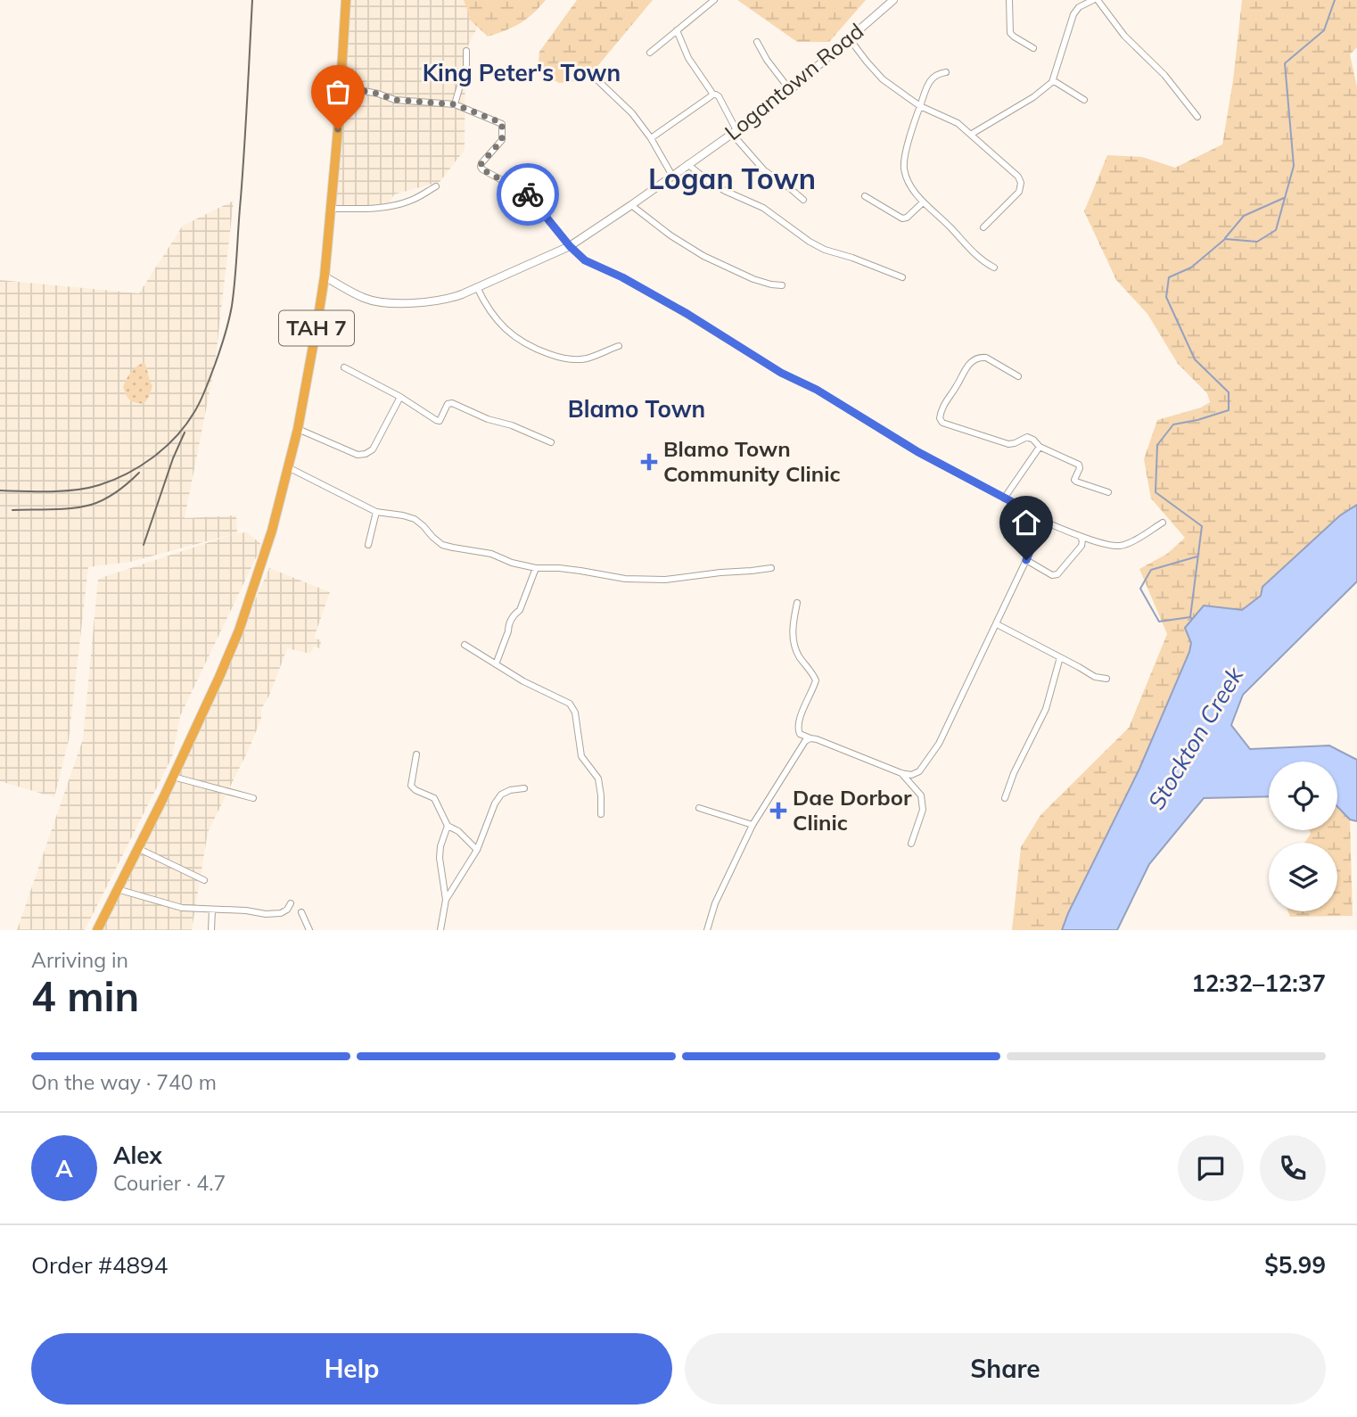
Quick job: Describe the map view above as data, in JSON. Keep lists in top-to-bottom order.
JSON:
{
  "streets": {
    "highway": ["TAH 7"],
    "street": ["Logantown Road"]
  },
  "crossings": [
    ["Logantown Road", "TAH 7"]
  ],
  "districts": ["King Peter's Town", "Logan Town", "Blamo Town"],
  "water": ["Stockton Creek"],
  "places": {
    "health": ["Blamo Town Community Clinic", "Dae Dorbor Clinic"]
  },
  "page": {
    "heading": ["4 min", "Arriving in", "12:32–12:37"],
    "panel": [
      "Alex",
      "Courier · 4.7",
      "Order #4894",
      "$5.99"
    ],
    "bar": "On the way · 740 m",
    "round": "A",
    "buttons": ["Help", "Share"]
  }
}
